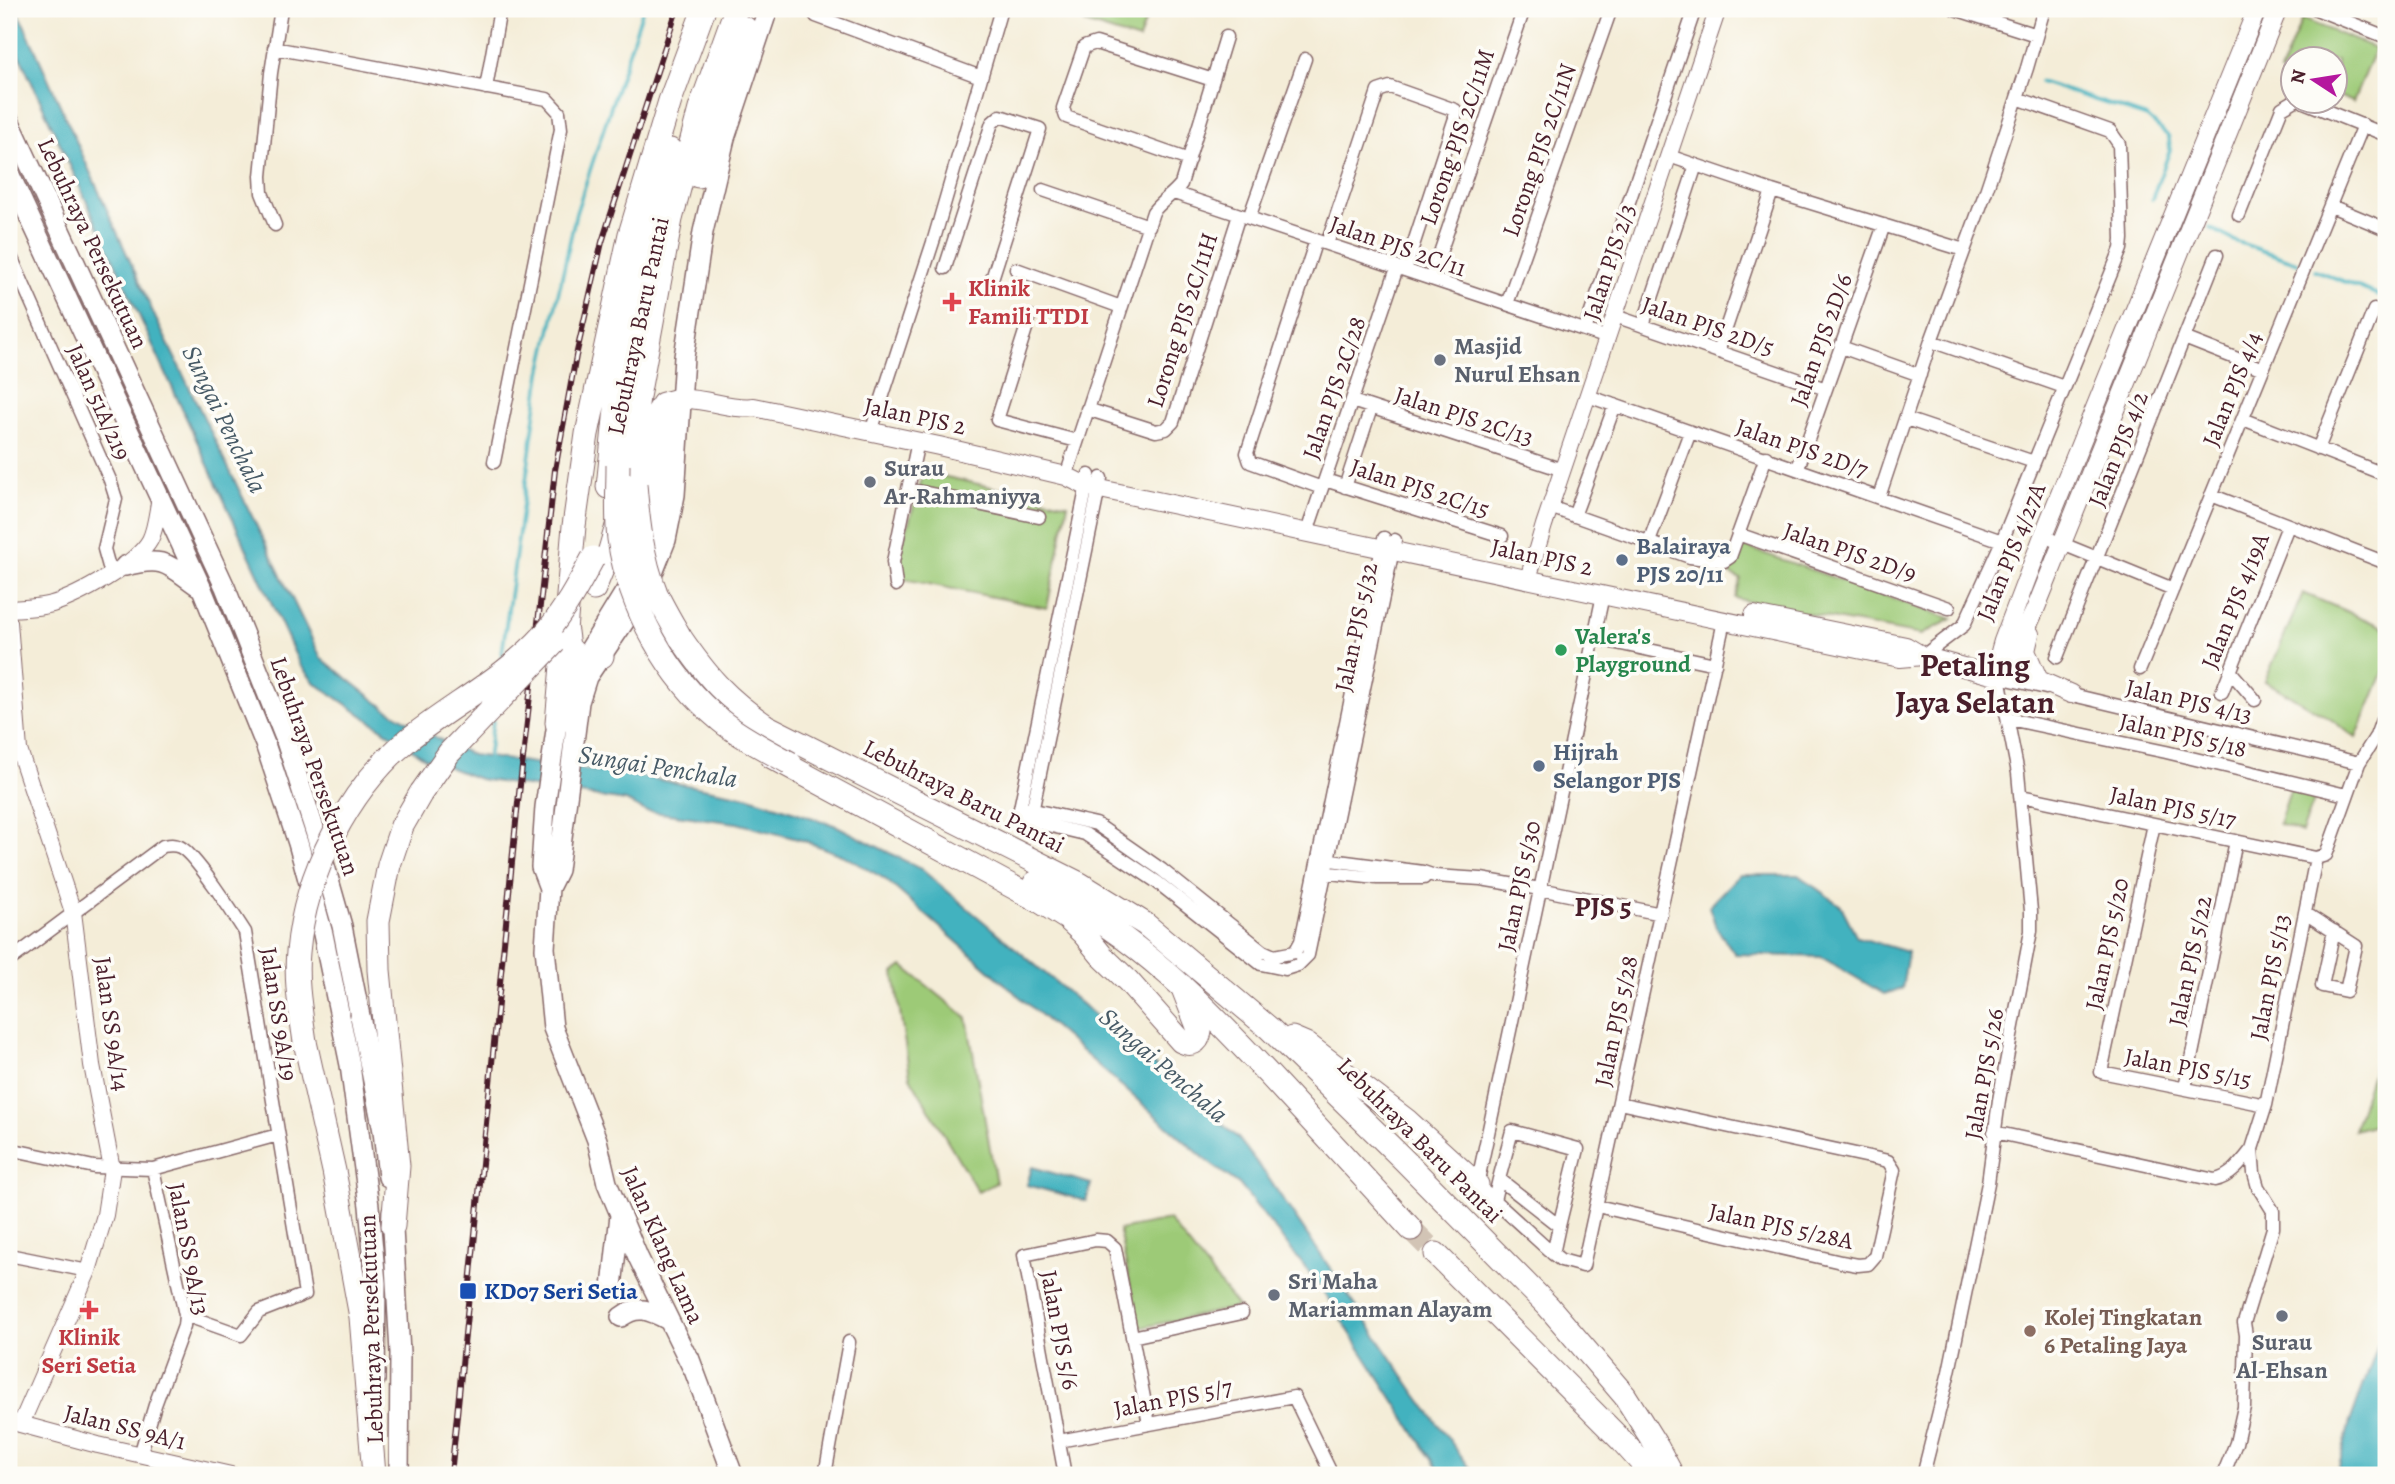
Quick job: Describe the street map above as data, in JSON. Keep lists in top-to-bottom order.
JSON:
{
  "streets": {
    "highway": ["Lebuhraya Baru Pantai"],
    "main road": [
      "Lebuhraya Persekutuan",
      "Jalan PJS 2",
      "Jalan PJS 4/27A",
      "Jalan Klang Lama"
    ],
    "street": [
      "Lorong PJS 2C/11M",
      "Lorong PJS 2C/11N",
      "Jalan PJS 2C/11",
      "Jalan PJS 2/3",
      "Lorong PJS 2C/11H",
      "Jalan PJS 2D/5",
      "Jalan PJS 2D/6",
      "Jalan PJS 2C/28",
      "Jalan PJS 4/4",
      "Jalan 51A/219",
      "Jalan PJS 2C/13",
      "Jalan PJS 2D/7",
      "Jalan PJS 4/2",
      "Jalan PJS 2C/15",
      "Jalan PJS 2D/9",
      "Jalan PJS 4/19A",
      "Jalan PJS 5/32",
      "Jalan PJS 4/13",
      "Jalan PJS 5/18",
      "Jalan PJS 5/17",
      "Jalan PJS 5/30",
      "Jalan PJS 5/20",
      "Jalan PJS 5/22",
      "Jalan PJS 5/13",
      "Jalan SS 9A/19",
      "Jalan PJS 5/28",
      "Jalan SS 9A/14",
      "Jalan PJS 5/15",
      "Jalan PJS 5/26",
      "Jalan PJS 5/28A",
      "Jalan SS 9A/13",
      "Jalan PJS 5/6",
      "Jalan PJS 5/7",
      "Jalan SS 9A/1"
    ]
  },
  "crossings": [
    ["Lorong PJS 2C/11M", "Jalan PJS 2C/11"],
    ["Lorong PJS 2C/11N", "Jalan PJS 2C/11"],
    ["Jalan PJS 2C/11", "Jalan PJS 2/3"],
    ["Jalan PJS 2C/11", "Lorong PJS 2C/11H"],
    ["Jalan PJS 2C/11", "Jalan PJS 2C/28"],
    ["Jalan PJS 2C/11", "Jalan PJS 2C/15"],
    ["Jalan PJS 2/3", "Jalan PJS 2D/5"],
    ["Jalan PJS 2/3", "Jalan PJS 2"],
    ["Jalan PJS 2/3", "Jalan PJS 2C/13"],
    ["Jalan PJS 2/3", "Jalan PJS 2D/7"],
    ["Jalan PJS 2D/5", "Jalan PJS 2D/6"],
    ["Jalan PJS 2D/6", "Jalan PJS 2D/7"],
    ["Jalan PJS 2C/28", "Jalan PJS 2"],
    ["Jalan PJS 2C/28", "Jalan PJS 2C/13"],
    ["Jalan PJS 2C/28", "Jalan PJS 2C/15"],
    ["Jalan PJS 2", "Jalan PJS 4/27A"],
    ["Jalan PJS 2", "Jalan PJS 5/32"],
    ["Jalan PJS 2", "Jalan PJS 4/13"],
    ["Jalan PJS 2", "Jalan PJS 5/30"],
    ["Jalan PJS 2", "Jalan PJS 5/28"],
    ["Jalan PJS 2", "Jalan PJS 5/26"],
    ["Jalan PJS 2", "Jalan Klang Lama"],
    ["Jalan PJS 4/27A", "Jalan PJS 4/13"],
    ["Jalan PJS 4/27A", "Jalan PJS 5/26"],
    ["Jalan PJS 4/13", "Jalan PJS 5/26"],
    ["Jalan PJS 5/18", "Jalan PJS 5/26"],
    ["Jalan PJS 5/17", "Jalan PJS 5/20"],
    ["Jalan PJS 5/17", "Jalan PJS 5/22"],
    ["Jalan PJS 5/17", "Jalan PJS 5/13"],
    ["Jalan PJS 5/17", "Jalan PJS 5/26"],
    ["Jalan PJS 5/20", "Jalan PJS 5/15"],
    ["Jalan PJS 5/22", "Jalan PJS 5/15"],
    ["Jalan PJS 5/13", "Jalan PJS 5/15"],
    ["Jalan SS 9A/19", "Jalan SS 9A/14"],
    ["Jalan SS 9A/19", "Jalan SS 9A/13"],
    ["Jalan PJS 5/28", "Jalan PJS 5/28A"],
    ["Jalan SS 9A/14", "Jalan SS 9A/1"],
    ["Jalan SS 9A/13", "Jalan SS 9A/1"],
    ["Jalan PJS 5/6", "Jalan PJS 5/7"]
  ],
  "districts": ["Petaling Jaya Selatan", "PJS 5"],
  "water": ["Sungai Penchala"],
  "places": {
    "health": ["Klinik Famili TTDI", "Klinik Seri Setia"],
    "other": [
      "Masjid Nurul Ehsan",
      "Surau Ar-Rahmaniyya",
      "Balairaya PJS 20/11",
      "Valera's Playground",
      "Hijrah Selangor PJS",
      "Sri Maha Mariamman Alayam",
      "Surau Al-Ehsan",
      "Kolej Tingkatan 6 Petaling Jaya"
    ],
    "transit": ["KD07 Seri Setia"]
  },
  "north": "left"
}
